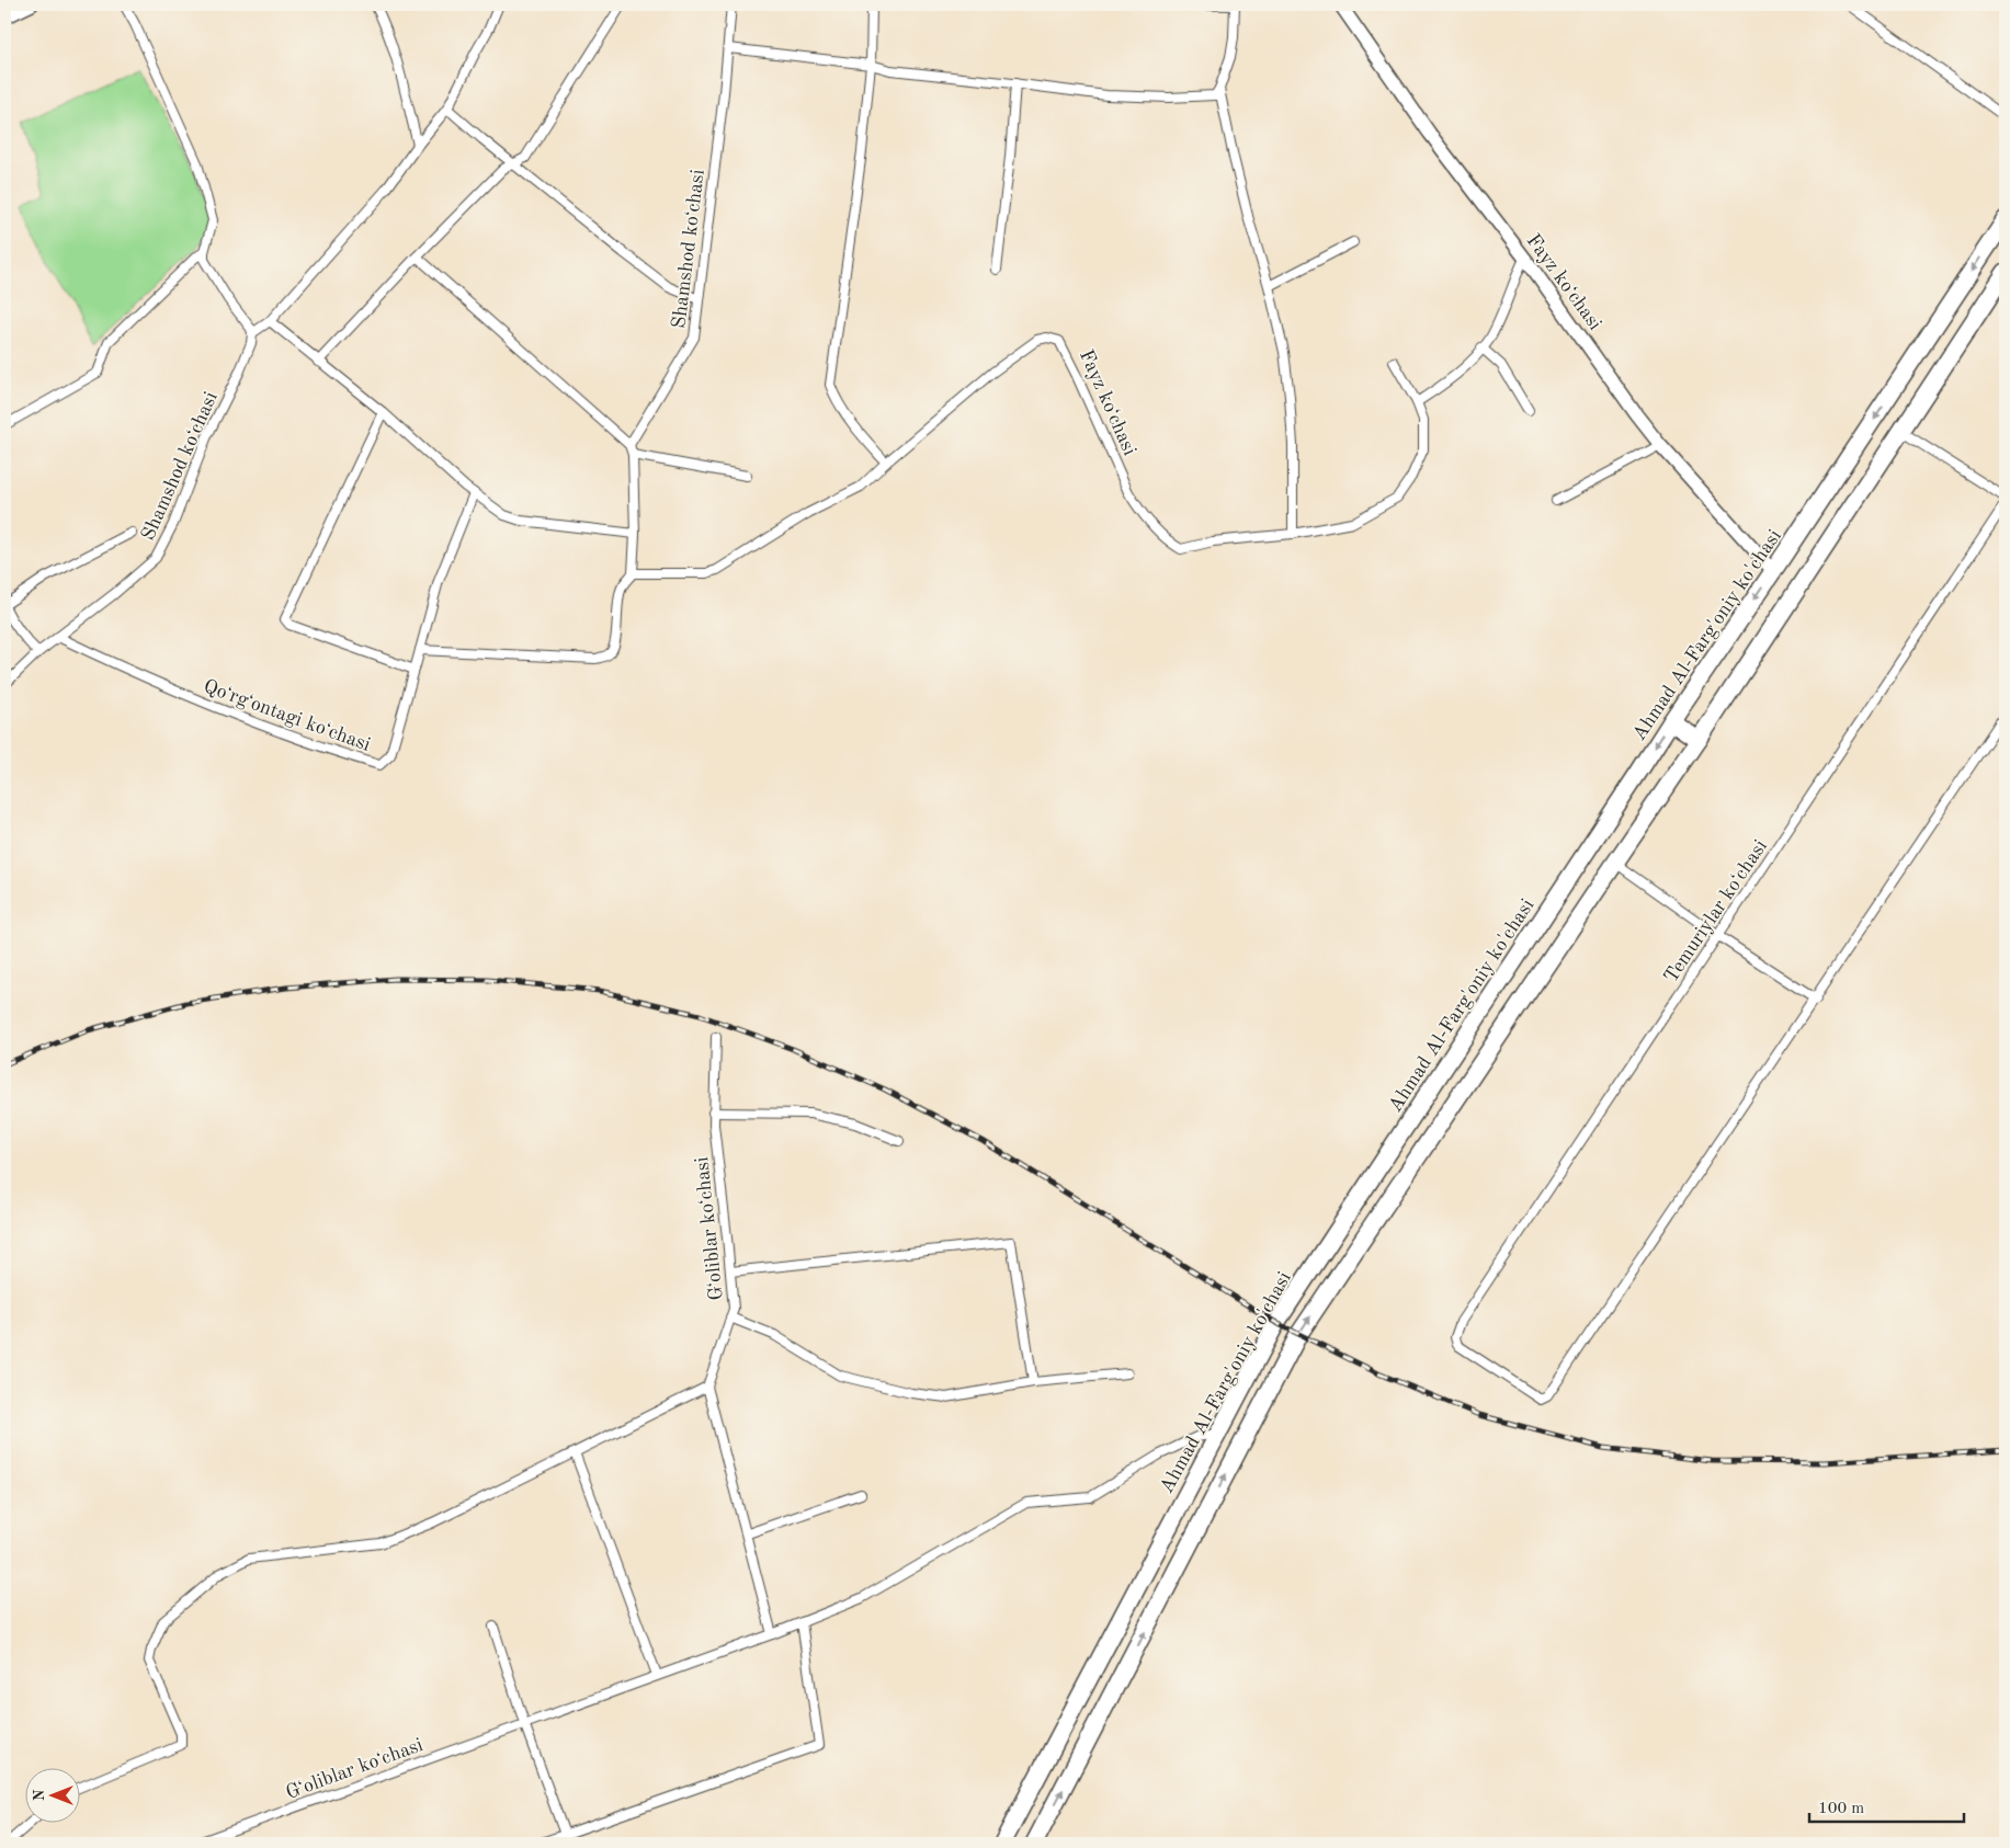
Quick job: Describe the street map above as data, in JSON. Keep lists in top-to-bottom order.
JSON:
{
  "streets": {
    "highway": ["Ahmad Al-Farg'oniy ko'chasi"],
    "street": [
      "Shamshod koʻchasi",
      "Fayz koʻchasi",
      "Qoʻrgʻontagi koʻchasi",
      "Temuriylar koʻchasi",
      "Gʻoliblar koʻchasi"
    ]
  },
  "crossings": [
    ["Shamshod koʻchasi", "Qoʻrgʻontagi koʻchasi"],
    ["Fayz koʻchasi", "Ahmad Al-Farg'oniy ko'chasi"],
    ["Ahmad Al-Farg'oniy ko'chasi", "Gʻoliblar koʻchasi"]
  ],
  "scale_bar": "100 m",
  "north": "left"
}
